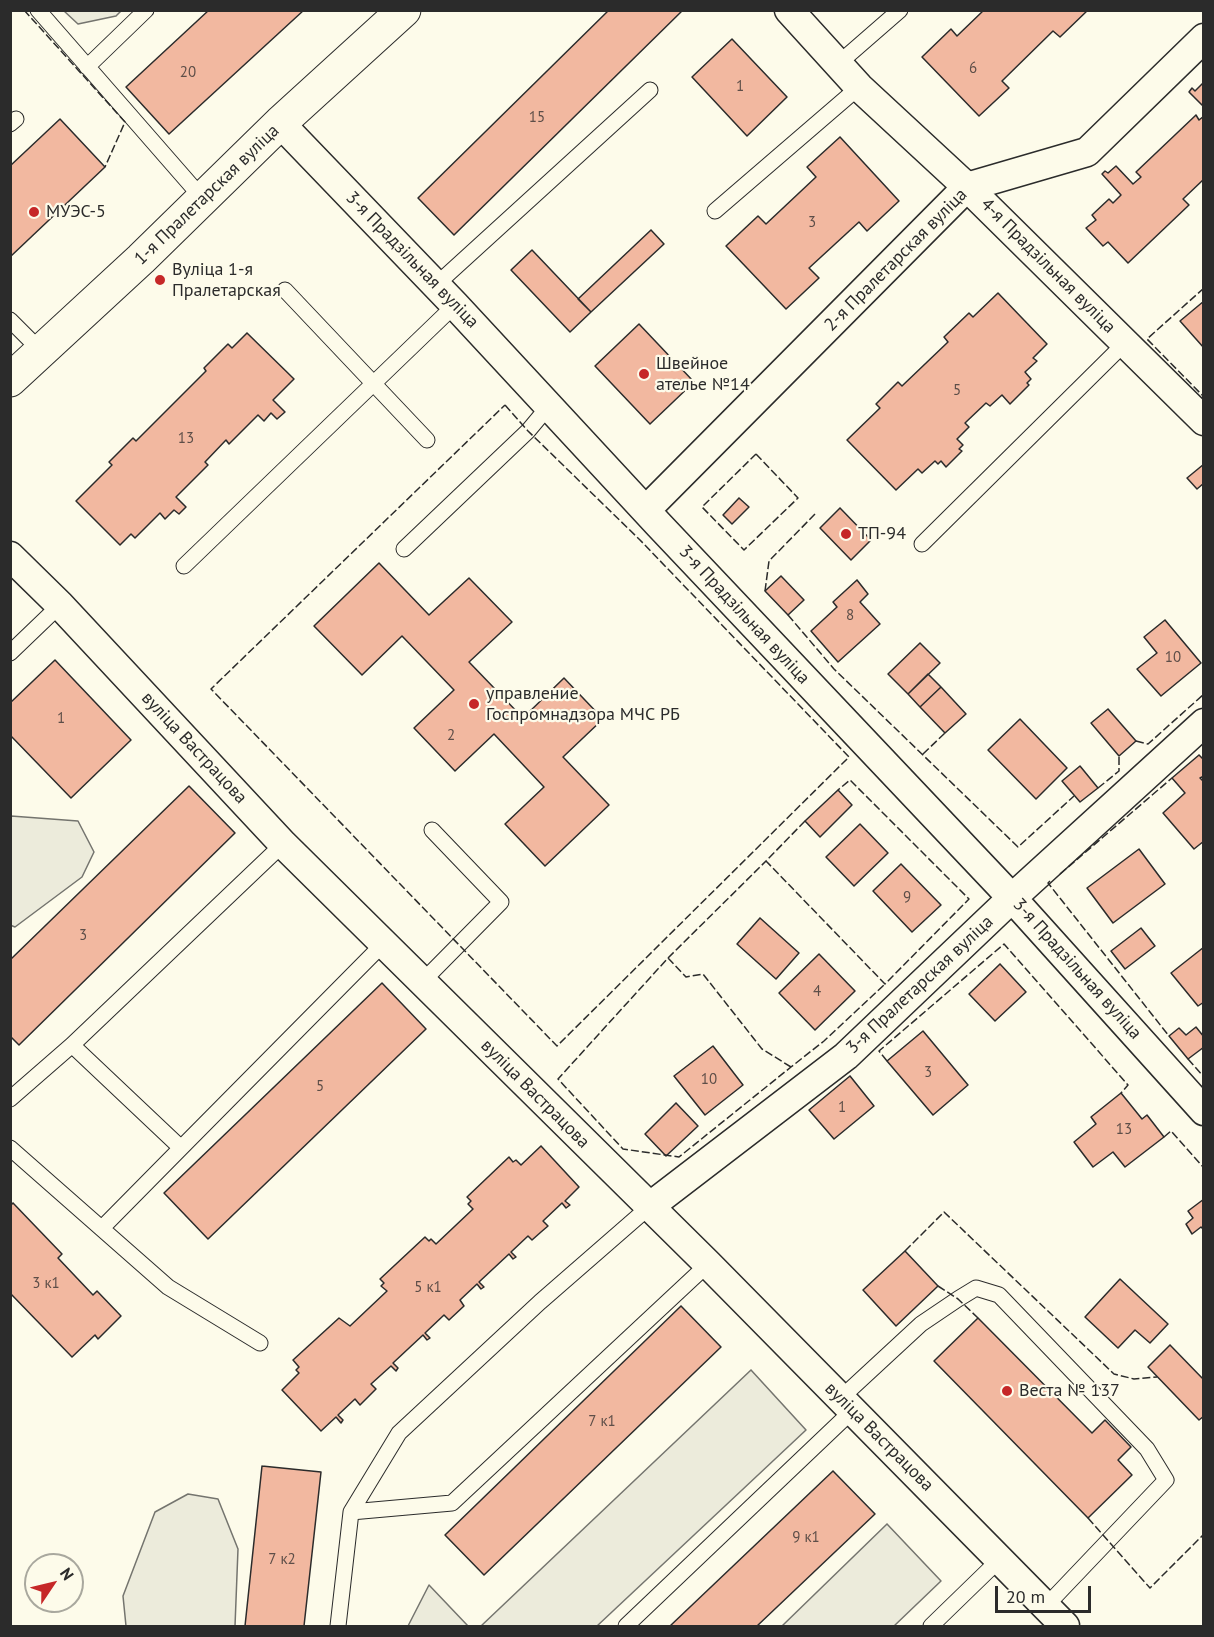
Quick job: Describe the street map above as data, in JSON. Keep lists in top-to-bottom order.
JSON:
{
  "streets": {
    "main road": ["1-я Пралетарская вуліца"],
    "street": [
      "3-я Прадзільная вуліца",
      "2-я Пралетарская вуліца",
      "4-я Прадзільная вуліца",
      "вуліца Вастрацова",
      "3-я Пралетарская вуліца"
    ]
  },
  "crossings": [
    ["1-я Пралетарская вуліца", "3-я Прадзільная вуліца"],
    ["3-я Прадзільная вуліца", "2-я Пралетарская вуліца"],
    ["3-я Прадзільная вуліца", "3-я Пралетарская вуліца"],
    ["2-я Пралетарская вуліца", "4-я Прадзільная вуліца"],
    ["вуліца Вастрацова", "3-я Пралетарская вуліца"]
  ],
  "places": [
    "МУЭС-5",
    "Вуліца 1-я Пралетарская",
    "Швейное ателье №14",
    "ТП-94",
    "управление Госпромнадзора МЧС РБ",
    "Веста № 137"
  ],
  "house_numbers": [
    "6",
    "20",
    "1",
    "15",
    "3",
    "5",
    "13",
    "8",
    "10",
    "1",
    "2",
    "9",
    "3",
    "4",
    "3",
    "10",
    "5",
    "1",
    "13",
    "3 к1",
    "5 к1",
    "7 к1",
    "9 к1",
    "7 к2"
  ],
  "scale_bar": "20 m",
  "north": "top right"
}
